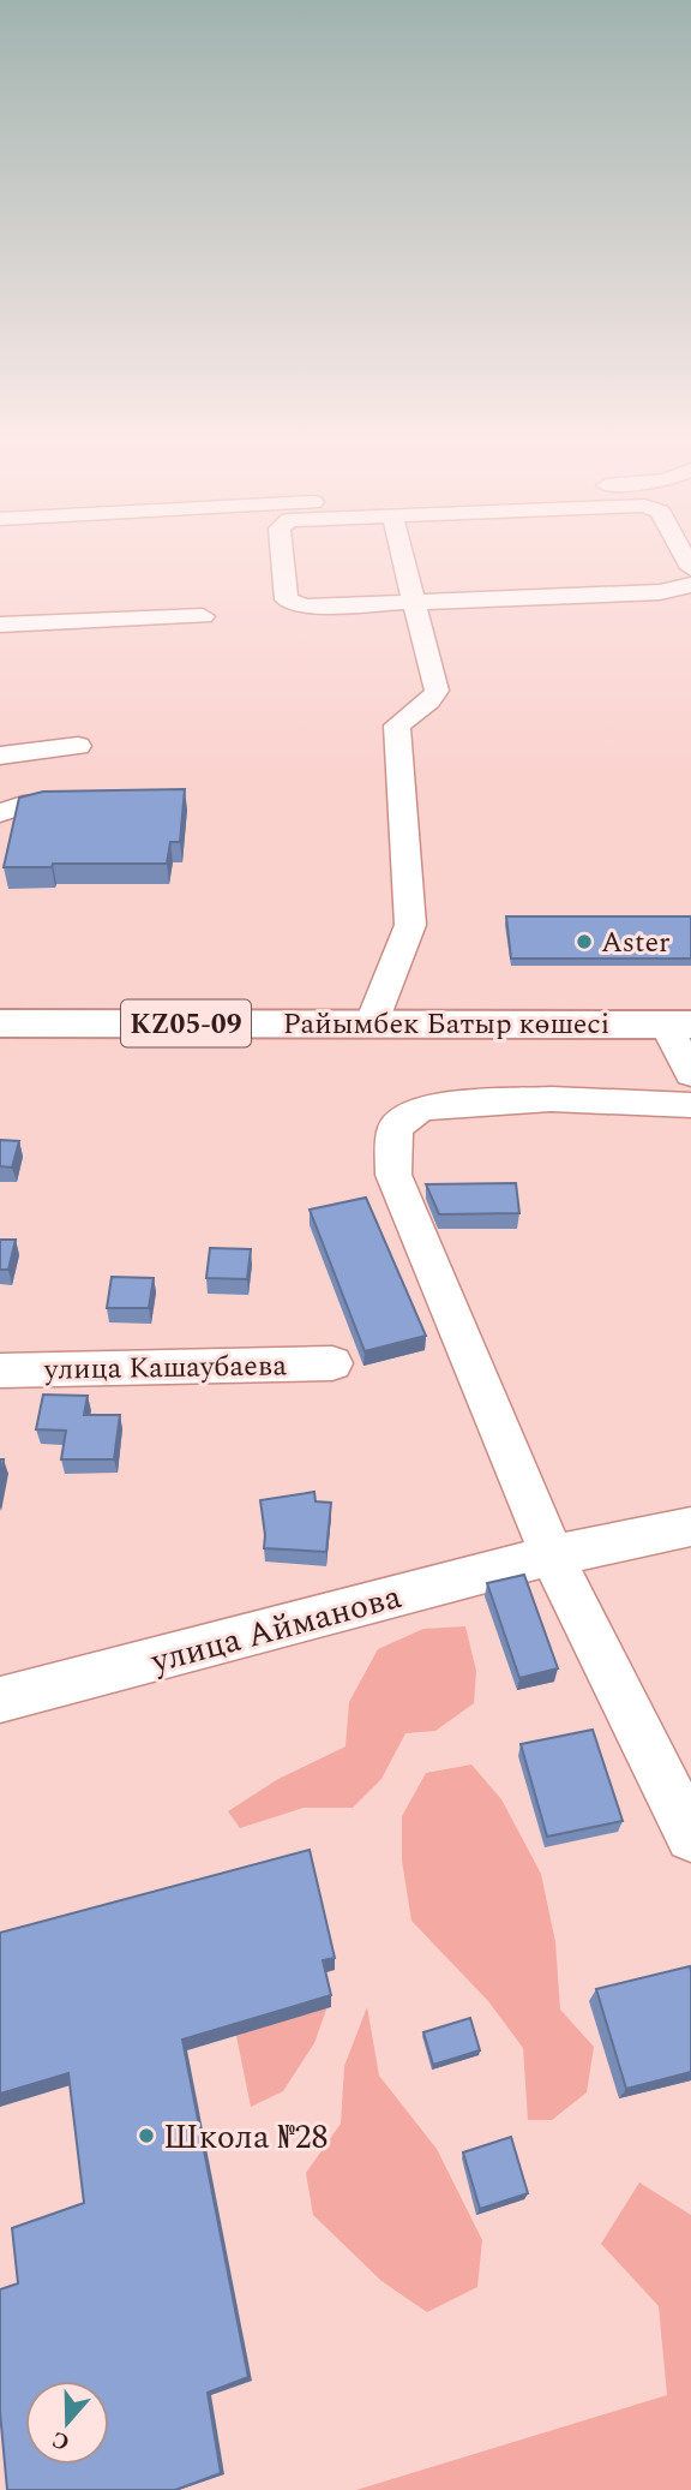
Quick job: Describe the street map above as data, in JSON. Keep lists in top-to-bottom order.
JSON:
{
  "streets": {
    "main road": ["KZ05-09", "Райымбек Батыр көшесі"],
    "street": ["улица Кашаубаева", "улица Айманова"]
  },
  "places": ["Aster", "Школа №28"],
  "north": "bottom"
}
